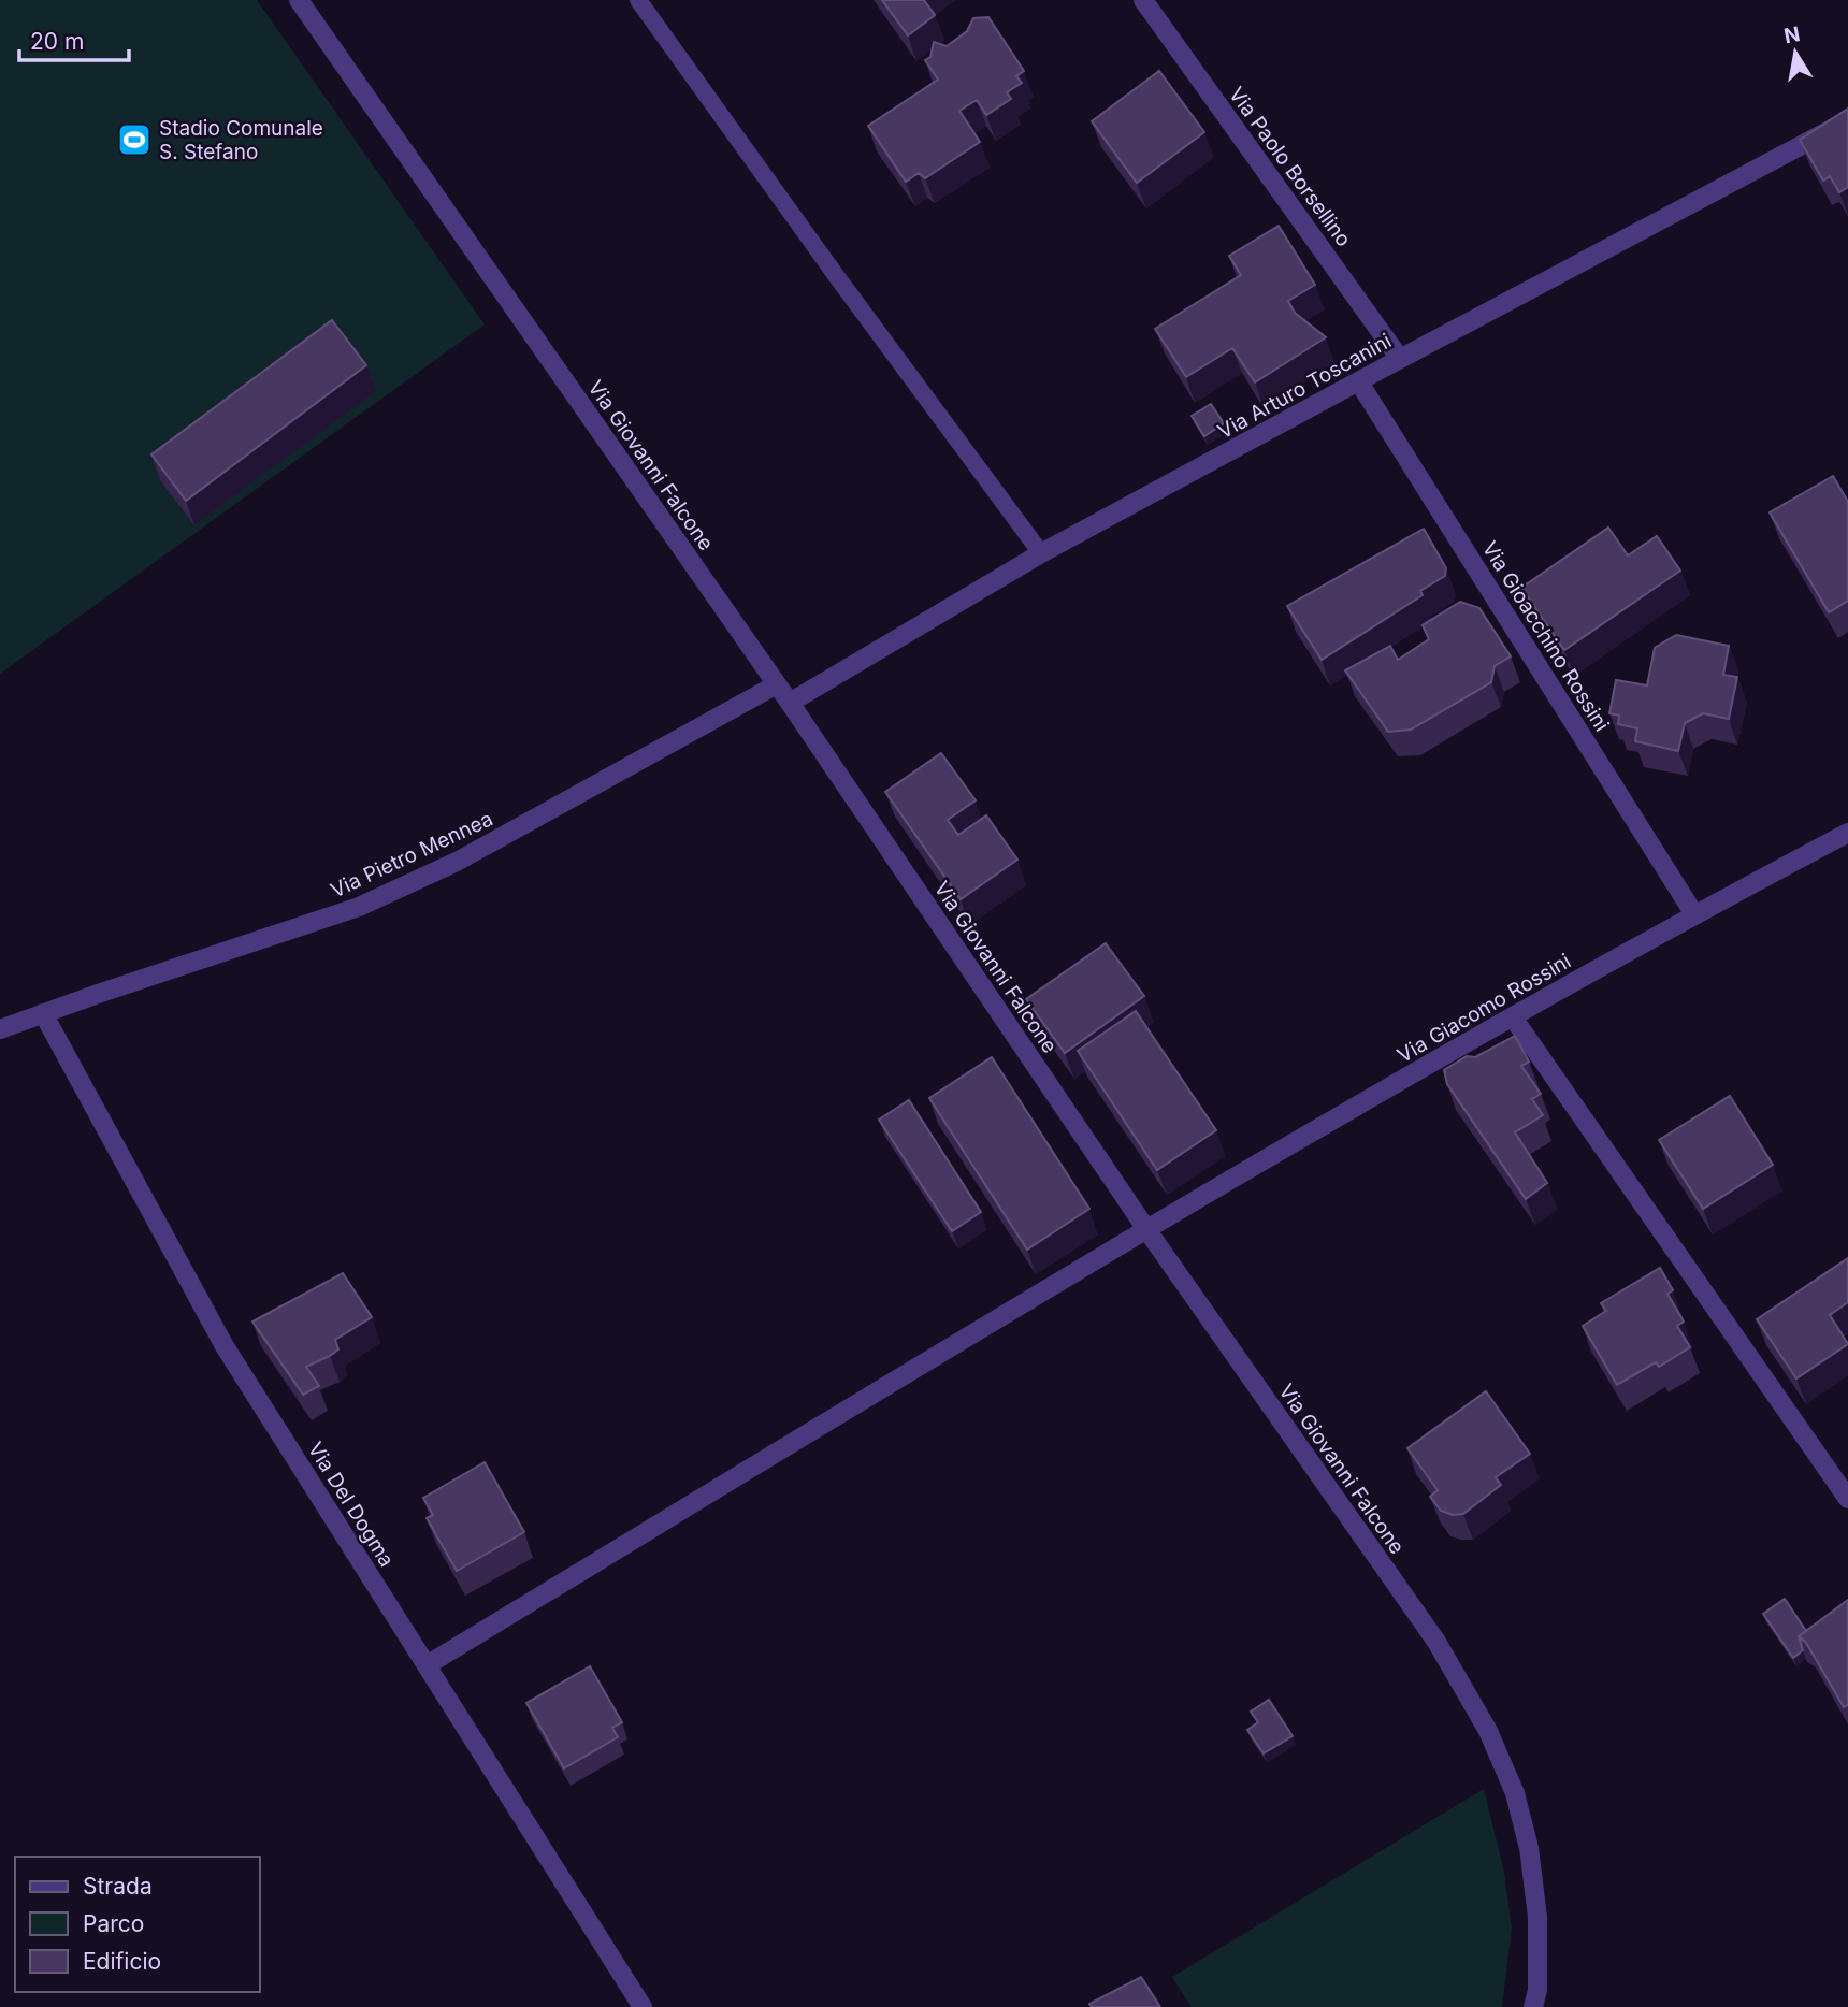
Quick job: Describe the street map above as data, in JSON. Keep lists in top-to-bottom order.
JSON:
{
  "streets": {
    "street": [
      "Via Paolo Borsellino",
      "Via Arturo Toscanini",
      "Via Giovanni Falcone",
      "Via Gioacchino Rossini",
      "Via Pietro Mennea",
      "Via Giacomo Rossini",
      "Via Del Dogma"
    ]
  },
  "crossings": [
    ["Via Paolo Borsellino", "Via Arturo Toscanini"],
    ["Via Arturo Toscanini", "Via Giovanni Falcone"],
    ["Via Arturo Toscanini", "Via Gioacchino Rossini"],
    ["Via Giovanni Falcone", "Via Pietro Mennea"],
    ["Via Giovanni Falcone", "Via Giacomo Rossini"],
    ["Via Gioacchino Rossini", "Via Giacomo Rossini"],
    ["Via Pietro Mennea", "Via Del Dogma"],
    ["Via Giacomo Rossini", "Via Del Dogma"]
  ],
  "places": {
    "sports": ["Stadio Comunale S. Stefano"]
  },
  "legend": ["Strada", "Parco", "Edificio"],
  "scale_bar": "20 m",
  "north": "top"
}
